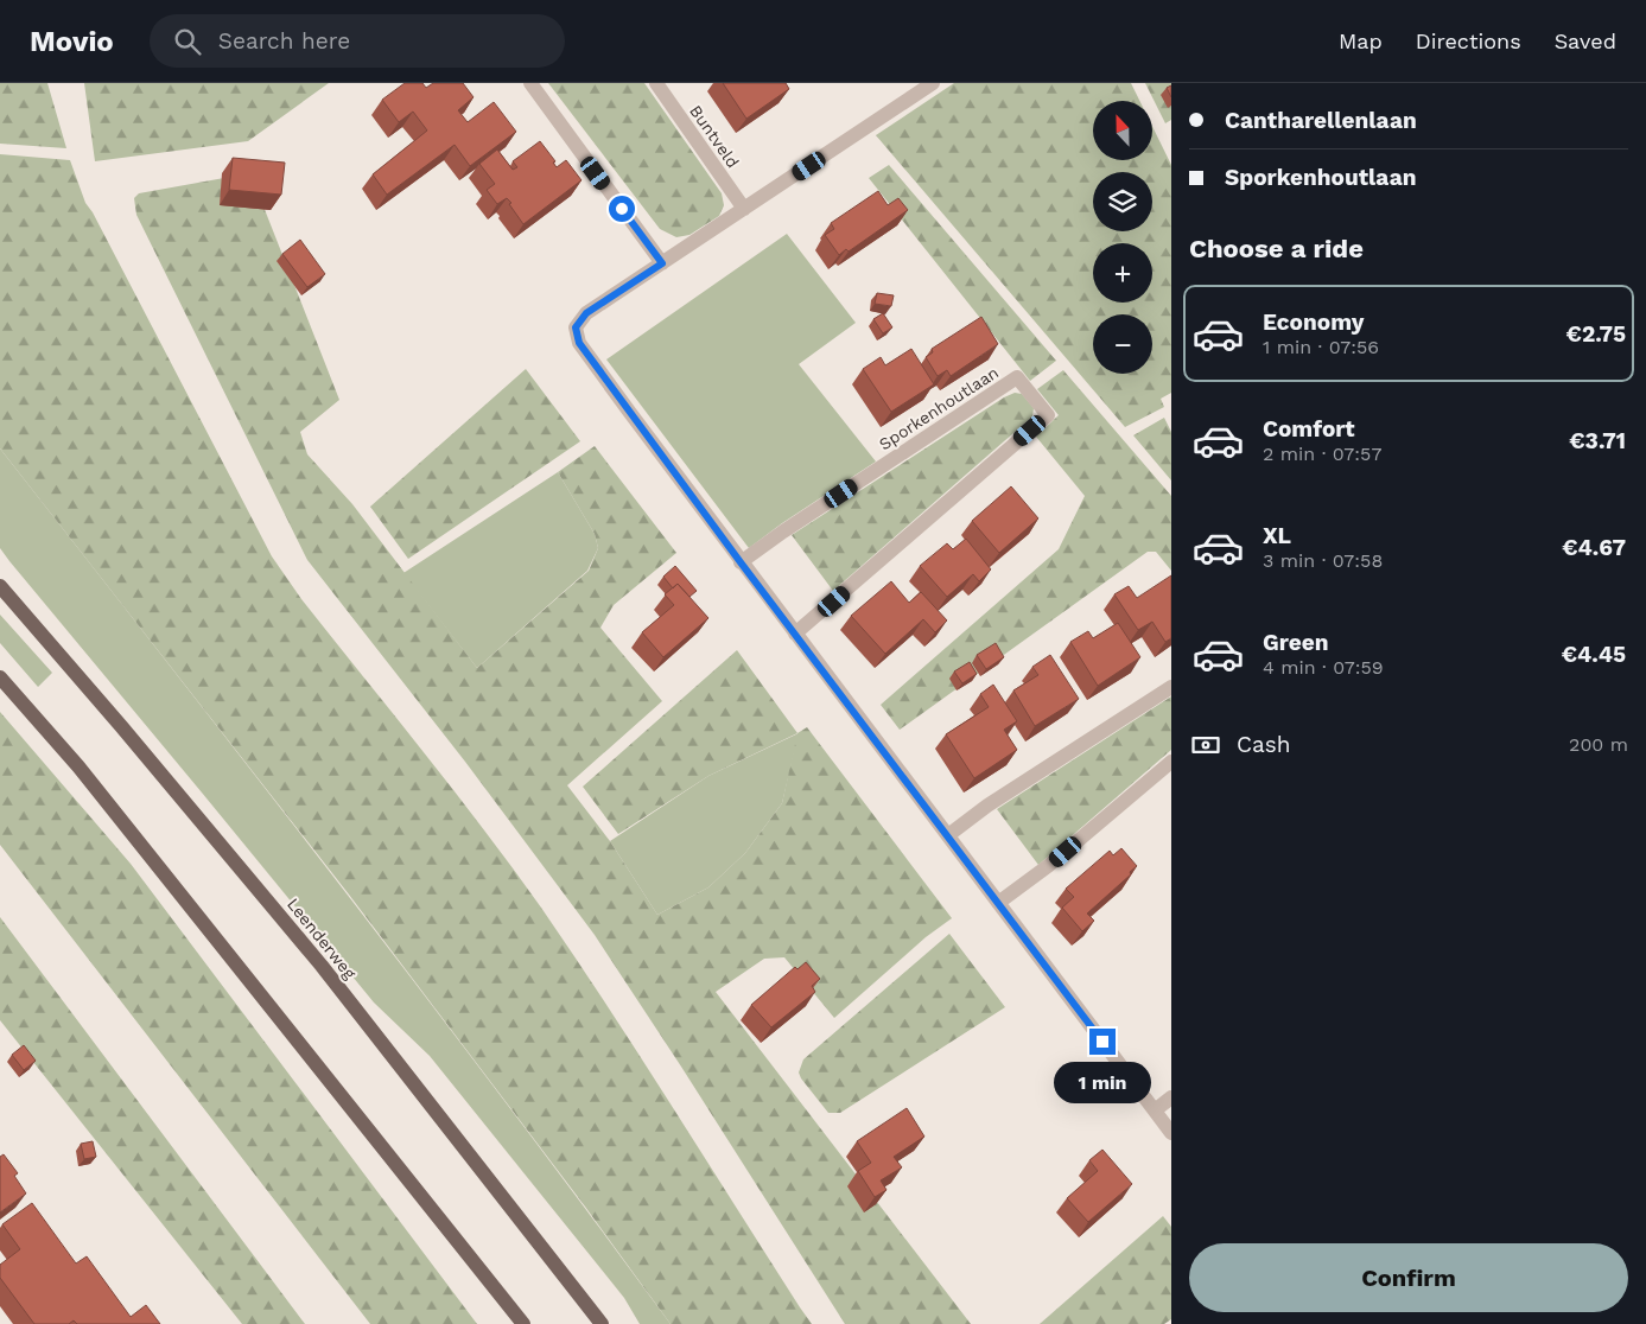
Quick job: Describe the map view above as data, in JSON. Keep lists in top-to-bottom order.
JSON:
{
  "streets": {
    "main road": ["Leenderweg"],
    "street": ["Buntveld", "Sporkenhoutlaan"]
  },
  "north": "top",
  "page": {
    "header": "Movio",
    "search": "Search here",
    "nav": ["Map", "Directions", "Saved"],
    "banner": ["Cantharellenlaan", "Sporkenhoutlaan"],
    "map_buttons": ["+", "−"],
    "heading": "Choose a ride",
    "list": [
      {
        "name": "Economy",
        "note": "1 min · 07:56",
        "value": "€2.75"
      },
      {
        "name": "Comfort",
        "note": "2 min · 07:57",
        "value": "€3.71"
      },
      {
        "name": "XL",
        "note": "3 min · 07:58",
        "value": "€4.67"
      },
      {
        "name": "Green",
        "note": "4 min · 07:59",
        "value": "€4.45"
      }
    ],
    "pay": ["Cash", "200 m"],
    "bubble": "1 min",
    "buttons": "Confirm"
  }
}
